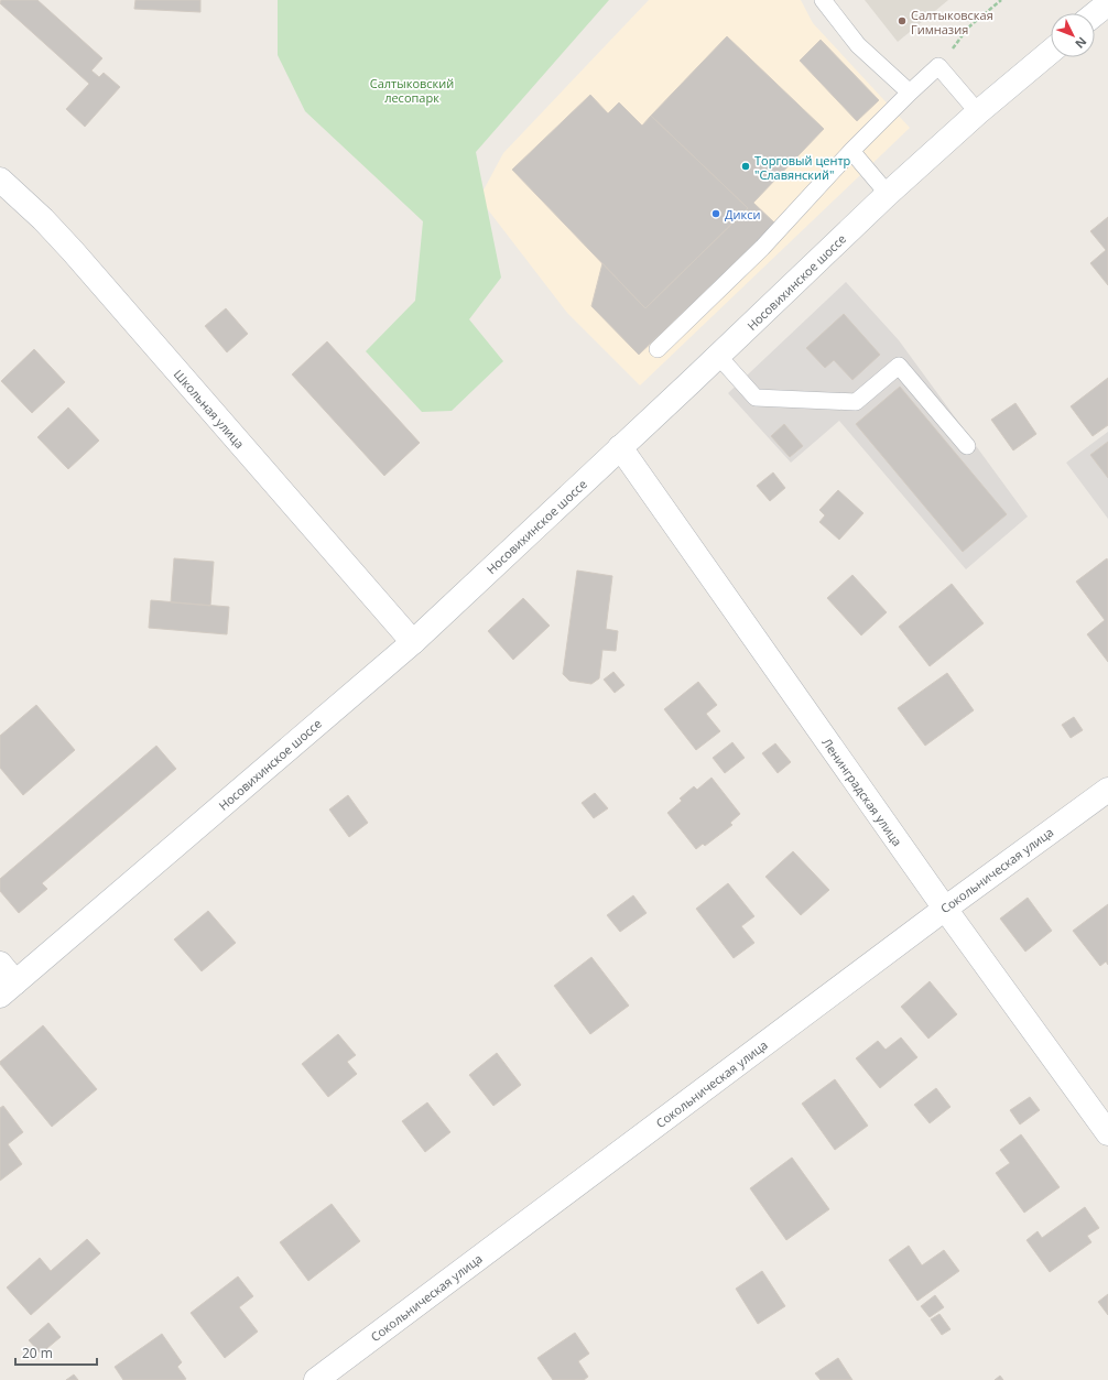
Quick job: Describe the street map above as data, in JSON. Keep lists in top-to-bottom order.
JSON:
{
  "streets": {
    "street": [
      "Носовихинское шоссе",
      "Школьная улица",
      "Ленинградская улица",
      "Сокольническая улица"
    ]
  },
  "crossings": [
    ["Носовихинское шоссе", "Школьная улица"],
    ["Носовихинское шоссе", "Ленинградская улица"],
    ["Ленинградская улица", "Сокольническая улица"]
  ],
  "parks": ["Салтыковский лесопарк"],
  "places": ["Салтыковская Гимназия", "Торговый центр \"Славянский\"", "Дикси"],
  "scale_bar": "20 m",
  "north": "bottom right"
}
